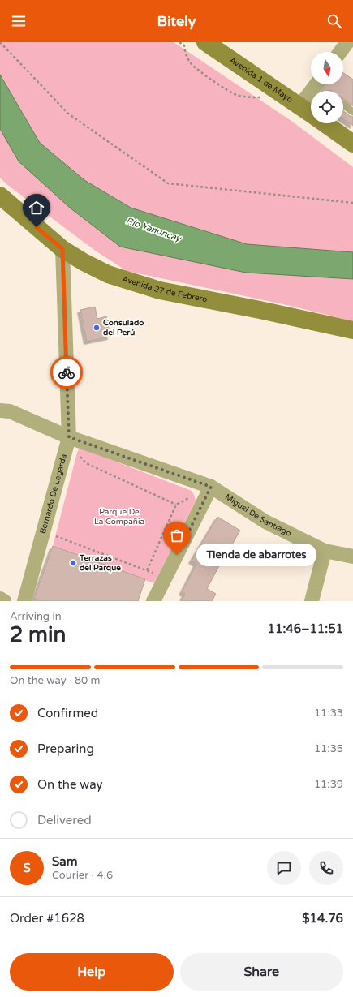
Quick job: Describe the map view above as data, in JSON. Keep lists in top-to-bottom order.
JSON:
{
  "streets": {
    "street": [
      "Avenida 1 de Mayo",
      "Avenida 27 de Febrero",
      "Bernardo De Legarda",
      "Miguel De Santiago"
    ]
  },
  "crossings": [
    ["Avenida 27 de Febrero", "Bernardo De Legarda"],
    ["Bernardo De Legarda", "Miguel De Santiago"]
  ],
  "water": ["Río Yanuncay"],
  "parks": ["Parque De La Compañia"],
  "places": ["Consulado del Perú", "Tienda de abarrotes", "Terrazas del Parque"],
  "north": "bottom",
  "page": {
    "header": "Bitely",
    "bubble": "Tienda de abarrotes",
    "heading": ["2 min", "Arriving in", "11:46–11:51"],
    "panel": [
      "Sam",
      "Courier · 4.6",
      "Order #1628",
      "$14.76"
    ],
    "bar": "On the way · 80 m",
    "list": [
      ["Confirmed", "11:33"],
      ["Preparing", "11:35"],
      ["On the way", "11:39"],
      "Delivered"
    ],
    "round": "S",
    "buttons": ["Help", "Share"]
  }
}
